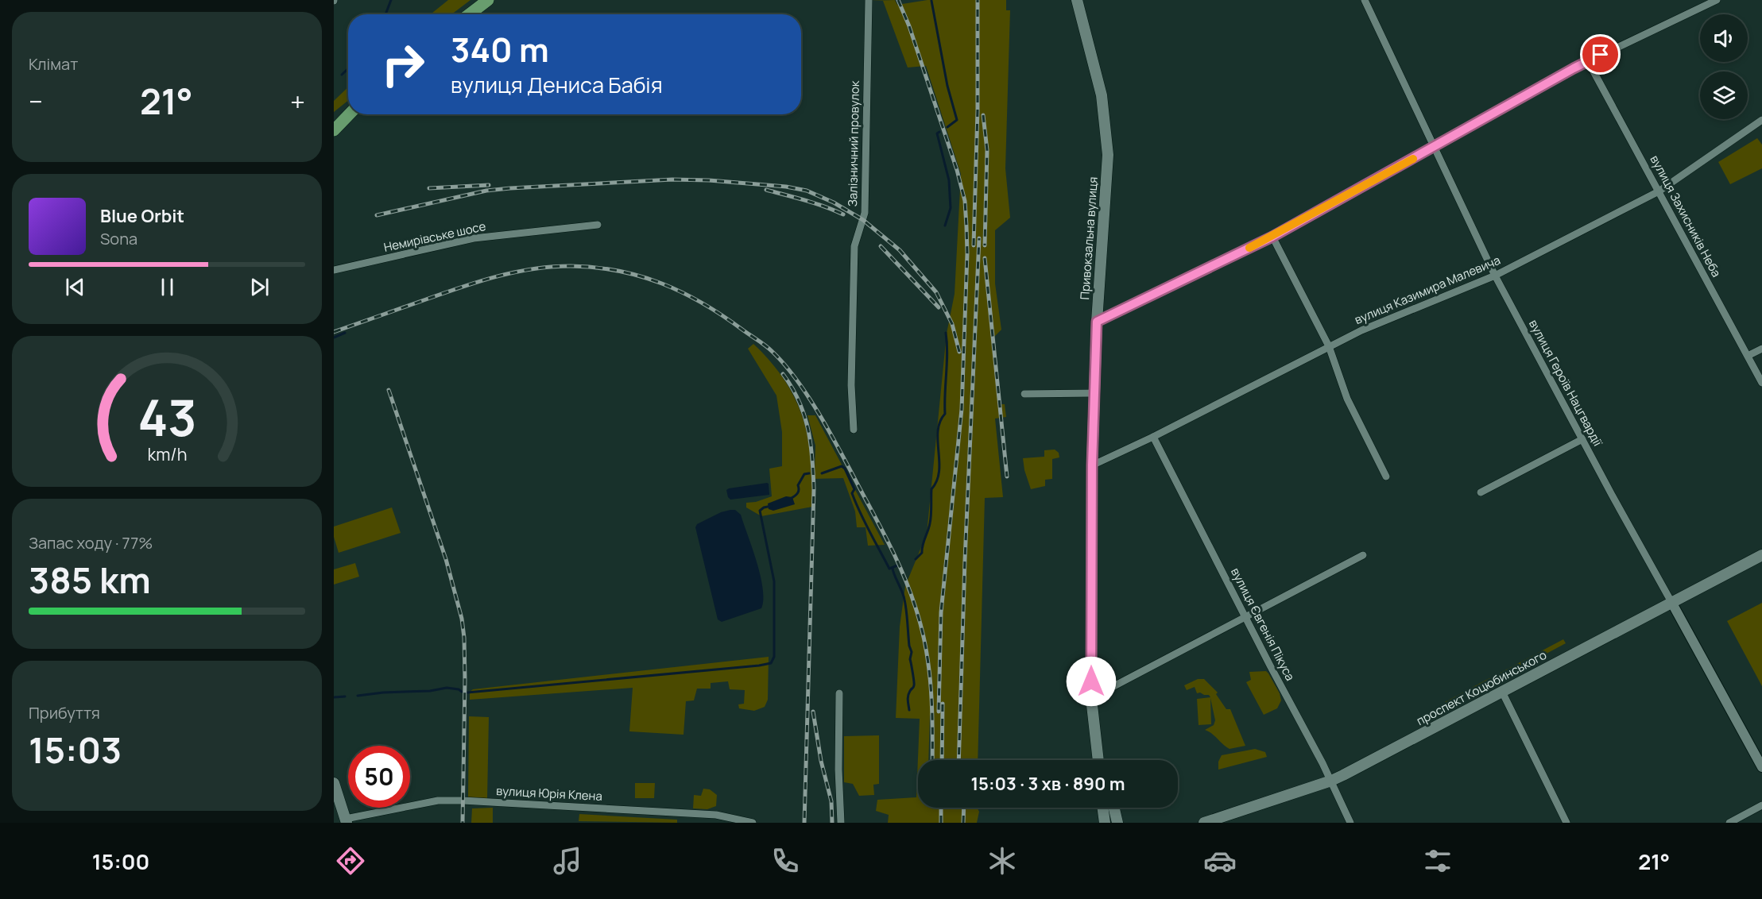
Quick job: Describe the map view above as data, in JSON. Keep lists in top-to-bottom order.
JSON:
{
  "streets": {
    "main road": ["Привокзальна вулиця", "проспект Коцюбинського"],
    "street": [
      "Залізничний провулок",
      "вулиця Захисників Неба",
      "Немирівське шосе",
      "вулиця Казимира Малевича",
      "вулиця Героїв Нацгвардії",
      "вулиця Євгенія Пікуса",
      "вулиця Юрія Клена"
    ]
  },
  "crossings": [
    ["вулиця Захисників Неба", "вулиця Казимира Малевича"],
    ["Привокзальна вулиця", "вулиця Казимира Малевича"],
    ["вулиця Казимира Малевича", "вулиця Героїв Нацгвардії"],
    ["вулиця Казимира Малевича", "вулиця Євгенія Пікуса"],
    ["вулиця Героїв Нацгвардії", "проспект Коцюбинського"],
    ["вулиця Євгенія Пікуса", "проспект Коцюбинського"]
  ],
  "page": {
    "tile": [
      "Клімат",
      ["Запас ходу · 77%", "385 km"],
      ["Прибуття", "15:03"]
    ],
    "turn": ["340 m", "вулиця Дениса Бабія"],
    "heat": ["−", "21°", "+"],
    "song": ["Blue Orbit", "Sona"],
    "limit": "50",
    "trip": "15:03 · 3 хв · 890 m",
    "tabs": ["15:00", "21°"],
    "gauge": ["43", "km/h"]
  }
}
